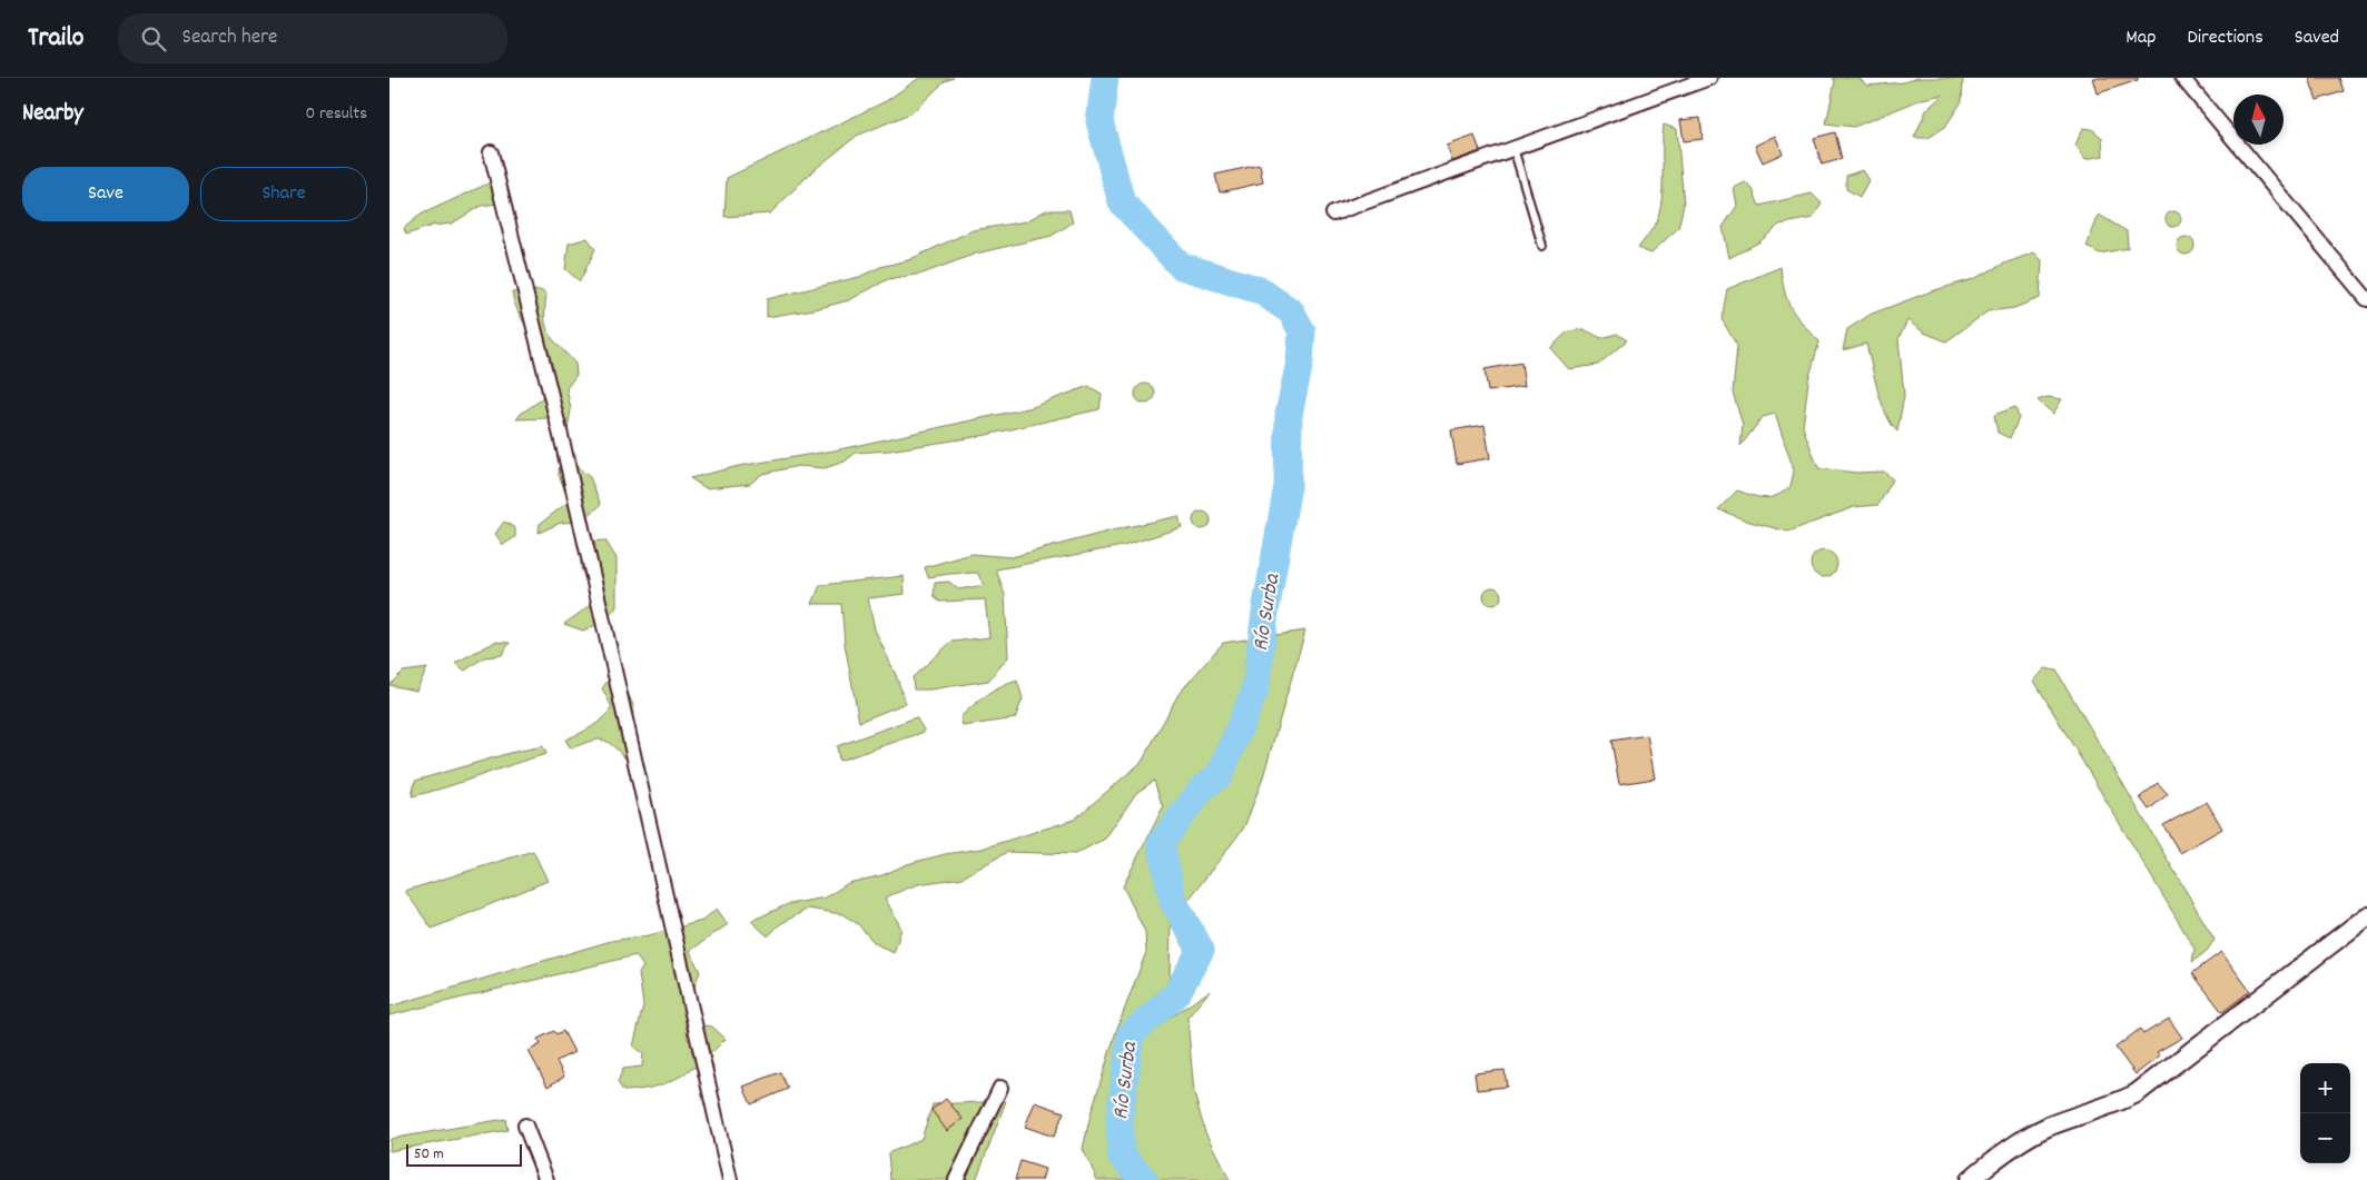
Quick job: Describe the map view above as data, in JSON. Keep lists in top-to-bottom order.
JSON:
{
  "water": ["Río Surba"],
  "scale_bar": "50 m",
  "north": "top",
  "page": {
    "header": "Trailo",
    "search": "Search here",
    "nav": ["Map", "Directions", "Saved"],
    "heading": ["Nearby", "0 results"],
    "buttons": ["Save", "Share"],
    "map_buttons": ["+", "−"],
    "scale": "50 m"
  }
}
